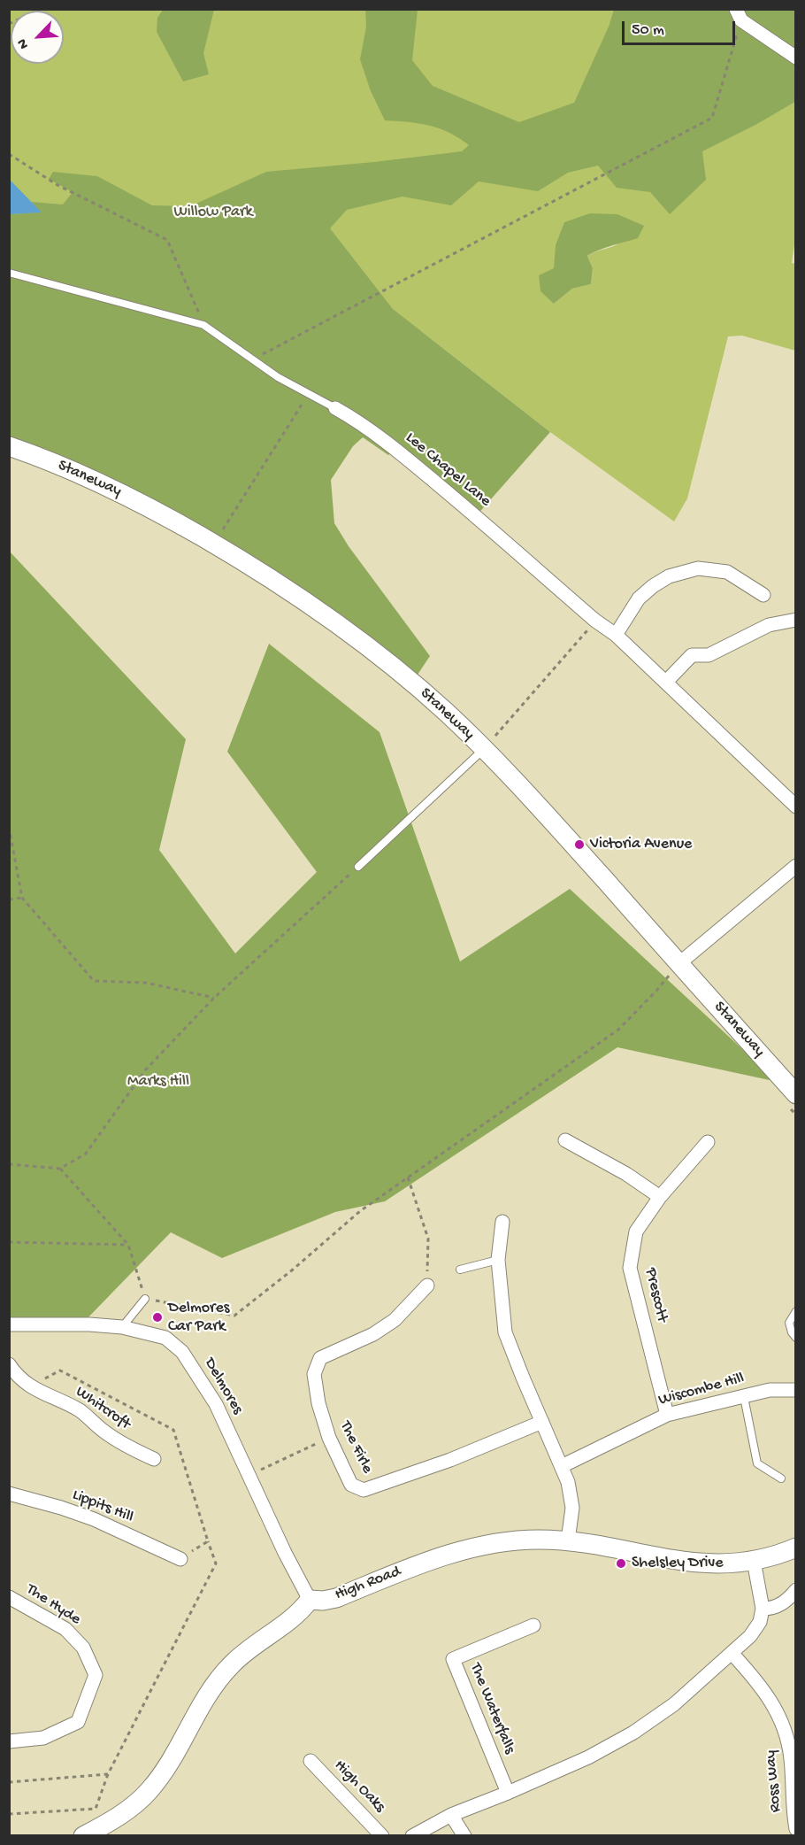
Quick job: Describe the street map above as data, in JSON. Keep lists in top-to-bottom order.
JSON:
{
  "streets": {
    "main road": ["Staneway", "High Road"],
    "street": [
      "Lee Chapel Lane",
      "Prescott",
      "Delmores",
      "Wiscombe Hill",
      "Whitcroft",
      "The Firle",
      "Lippits Hill",
      "The Hyde",
      "The Waterfalls",
      "Ross Way",
      "High Oaks"
    ]
  },
  "crossings": [
    ["Prescott", "Wiscombe Hill"],
    ["Delmores", "High Road"]
  ],
  "parks": ["Willow Park", "Marks Hill"],
  "places": ["Victoria Avenue", "Delmores Car Park", "Shelsley Drive"],
  "scale_bar": "50 m",
  "north": "bottom left"
}
